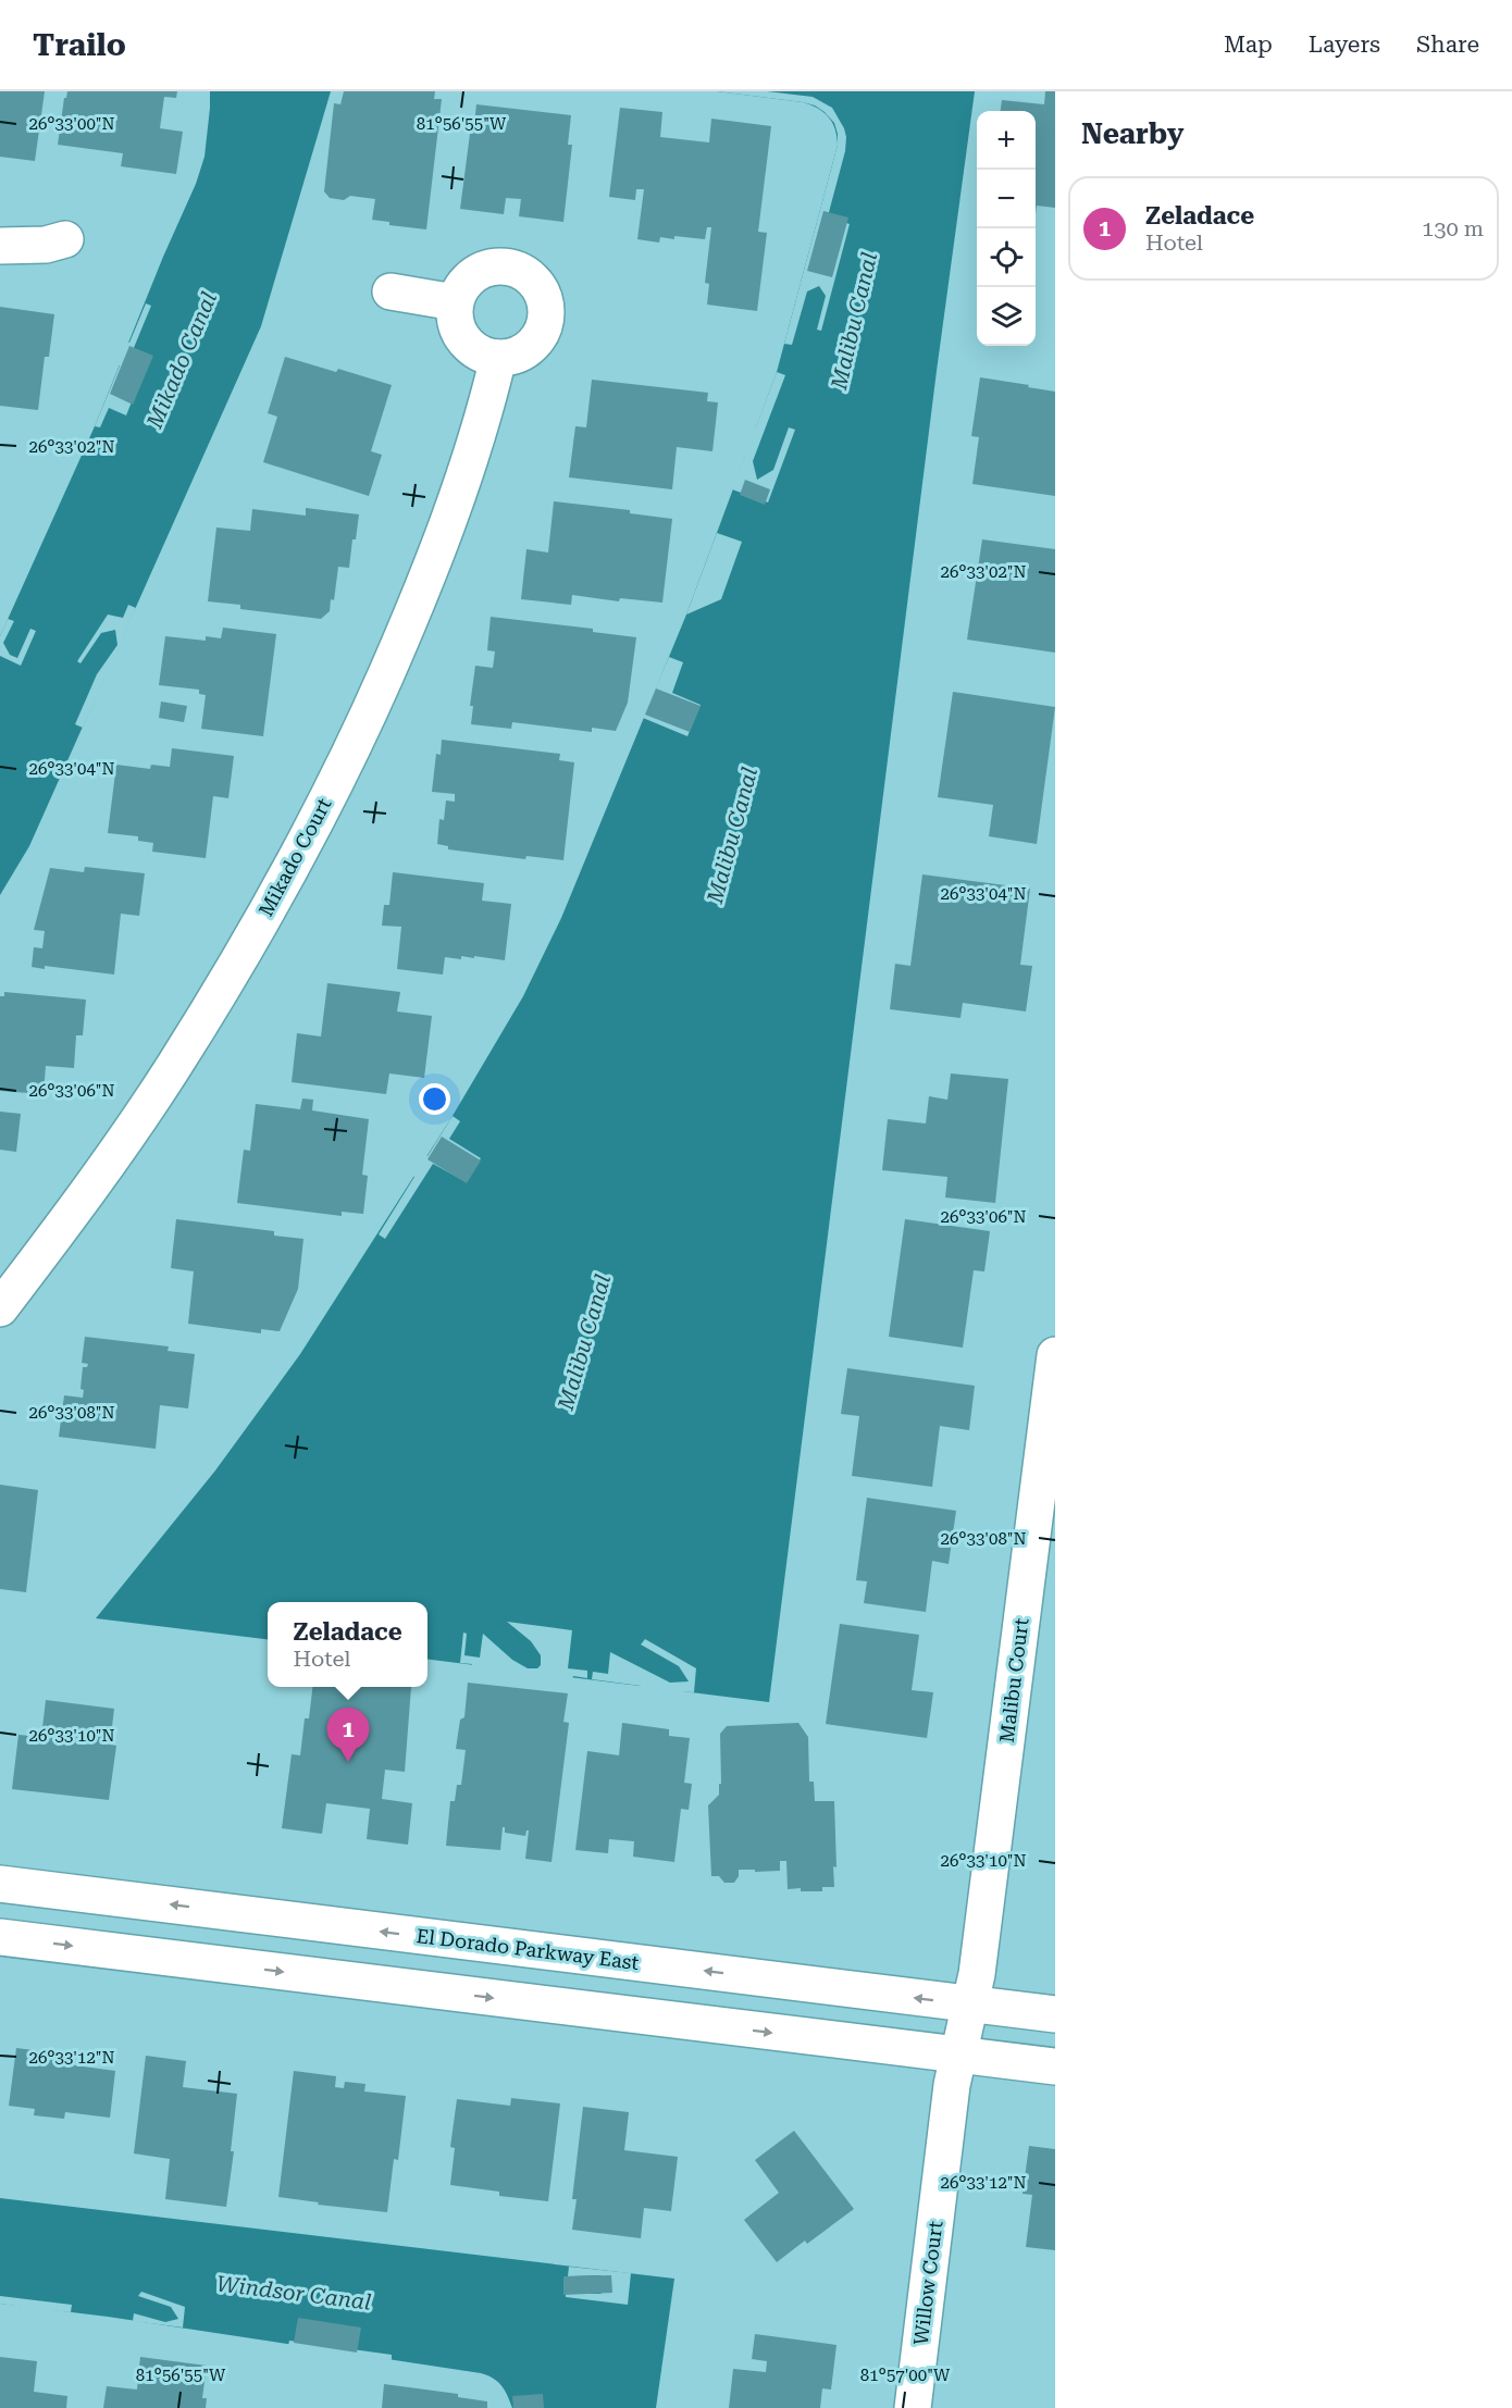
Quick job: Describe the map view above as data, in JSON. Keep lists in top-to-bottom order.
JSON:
{
  "streets": {
    "street": [
      "Mikado Court",
      "Malibu Court",
      "El Dorado Parkway East",
      "Willow Court"
    ]
  },
  "crossings": [
    ["Malibu Court", "El Dorado Parkway East"],
    ["Malibu Court", "Willow Court"],
    ["El Dorado Parkway East", "Willow Court"]
  ],
  "water": ["Malibu Canal", "Mikado Canal", "Windsor Canal"],
  "page": {
    "header": "Trailo",
    "nav": ["Map", "Layers", "Share"],
    "heading": "Nearby",
    "map_buttons": ["+", "−"],
    "list": [
      {
        "mark": "1",
        "name": "Zeladace",
        "note": "Hotel",
        "value": "130 m"
      }
    ],
    "popup": ["Zeladace", "Hotel"],
    "pins": "1"
  },
  "coordinates": [
    "81°56'55\"W",
    "26°33'00\"N",
    "26°33'02\"N",
    "26°33'04\"N",
    "26°33'06\"N",
    "26°33'08\"N",
    "26°33'10\"N",
    "26°33'12\"N",
    "81°57'00\"W"
  ]
}
